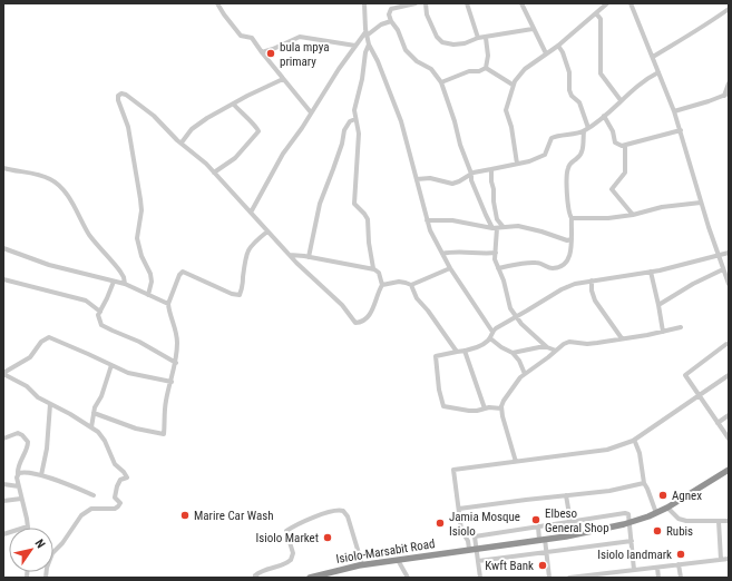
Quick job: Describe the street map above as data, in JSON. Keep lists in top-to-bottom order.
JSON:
{
  "streets": {
    "highway": ["Isiolo-Marsabit Road"]
  },
  "places": [
    "bula mpya primary",
    "Agnex",
    "Marire Car Wash",
    "Elbeso General Shop",
    "Jamia Mosque Isiolo",
    "Rubis",
    "Isiolo Market",
    "Isiolo landmark",
    "Kwft Bank"
  ],
  "north": "top right"
}
